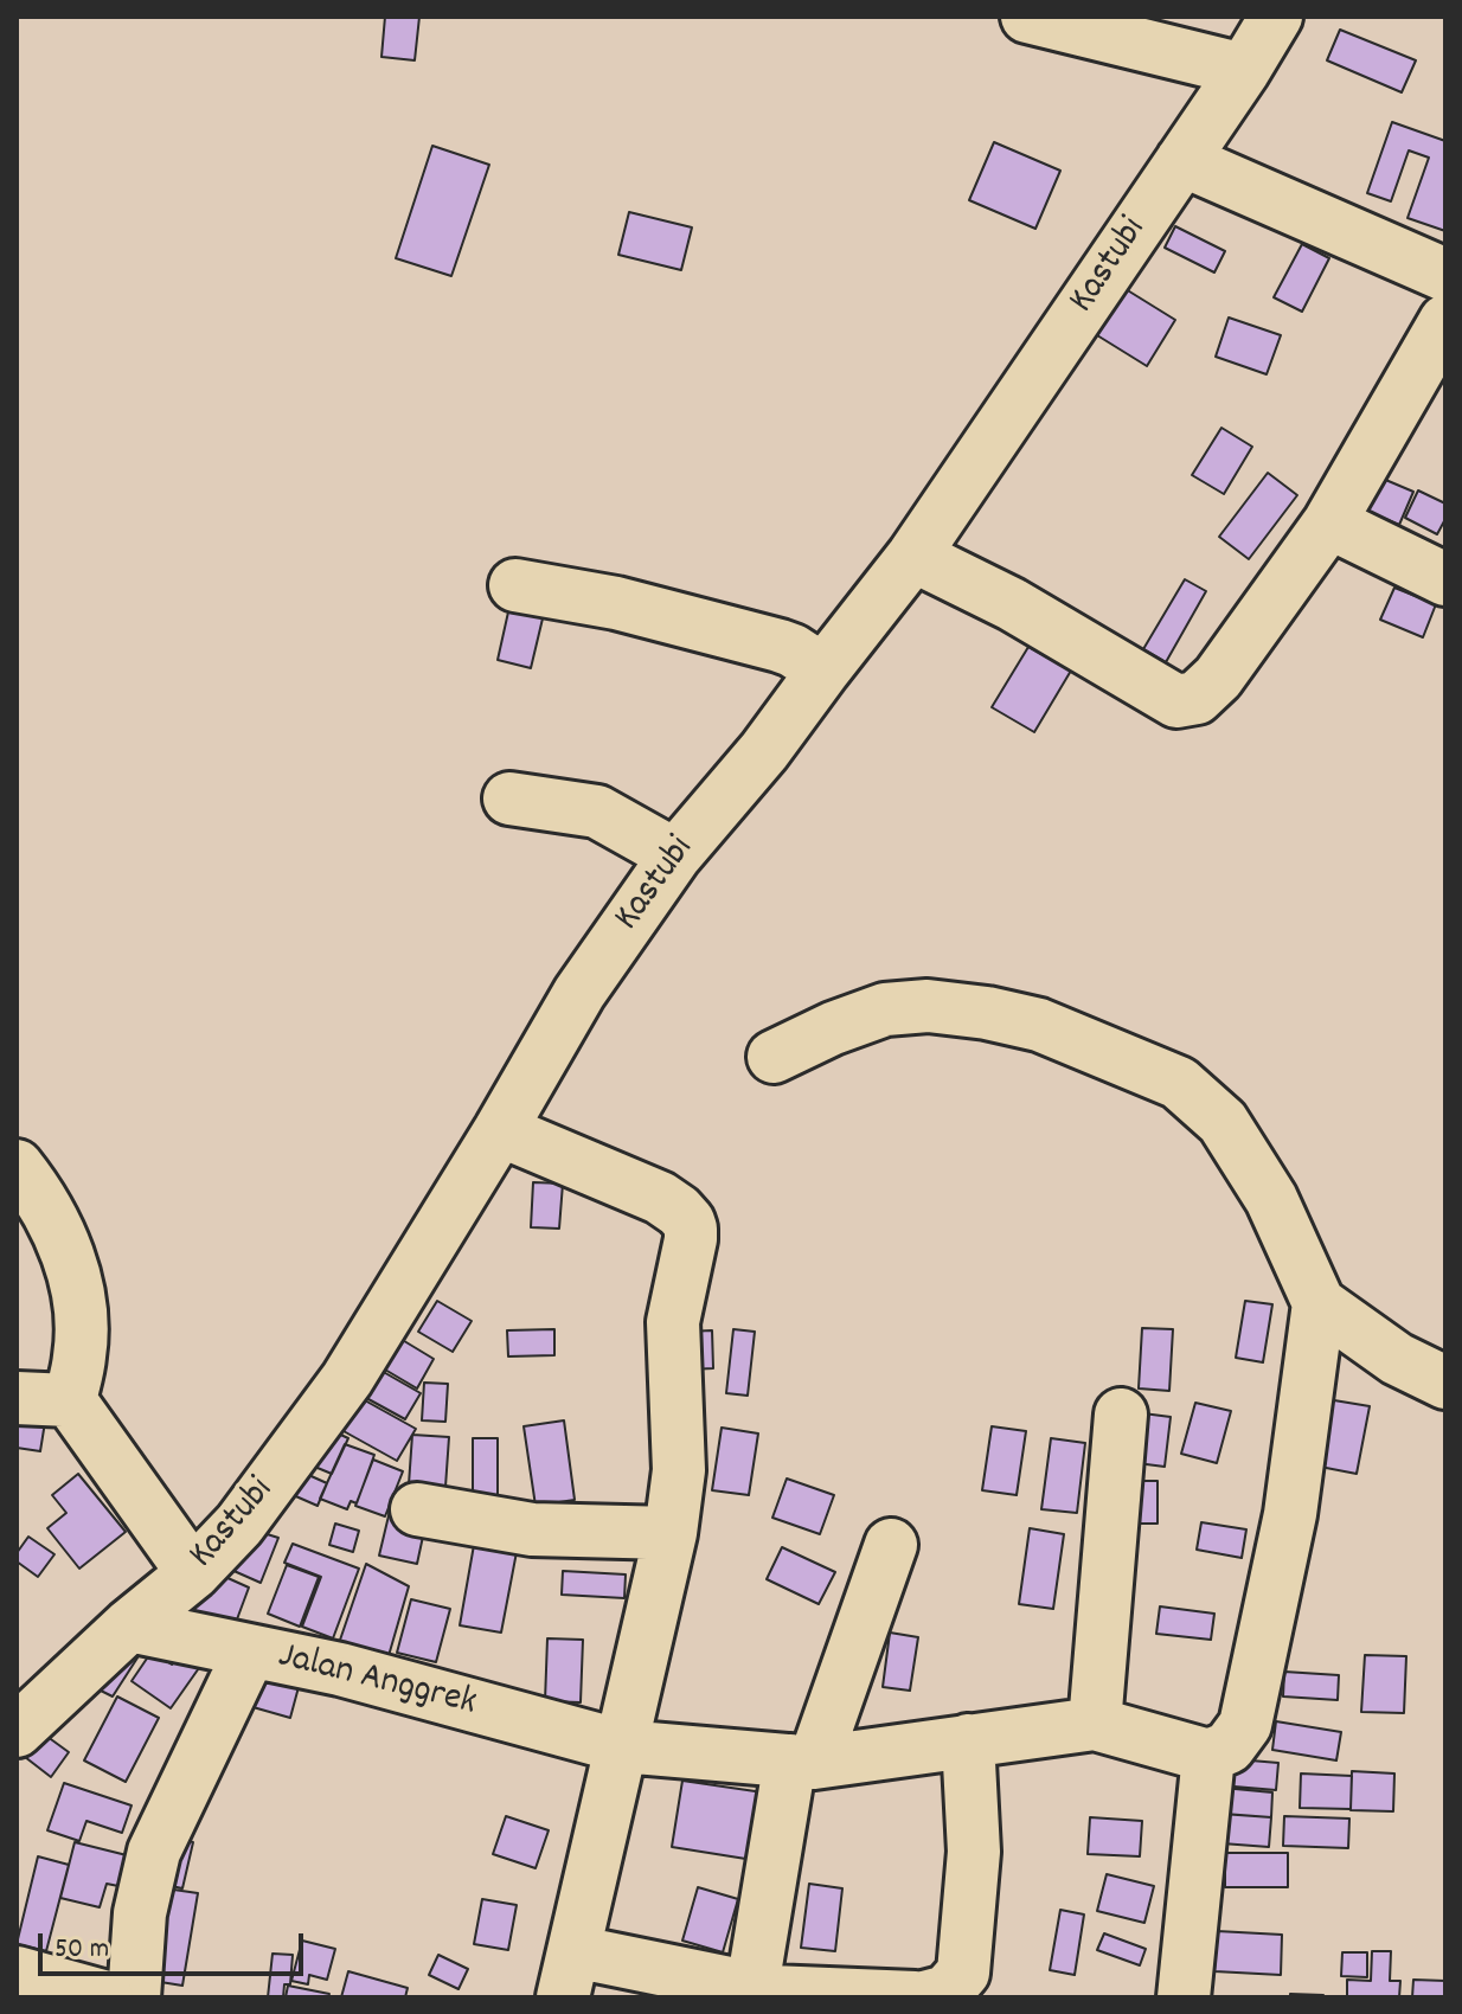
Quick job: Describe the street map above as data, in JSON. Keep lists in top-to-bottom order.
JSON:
{
  "streets": {
    "street": ["Kastubi", "Jalan Anggrek"]
  },
  "crossings": [
    ["Kastubi", "Jalan Anggrek"]
  ],
  "scale_bar": "50 m"
}
